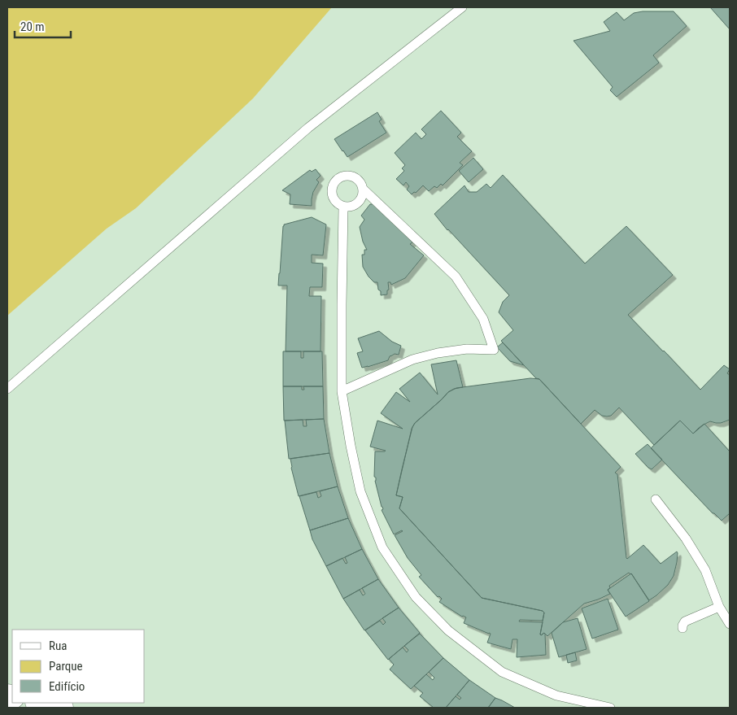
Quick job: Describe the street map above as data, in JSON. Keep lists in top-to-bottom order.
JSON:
{
  "legend": ["Rua", "Parque", "Edifício"],
  "scale_bar": "20 m"
}
